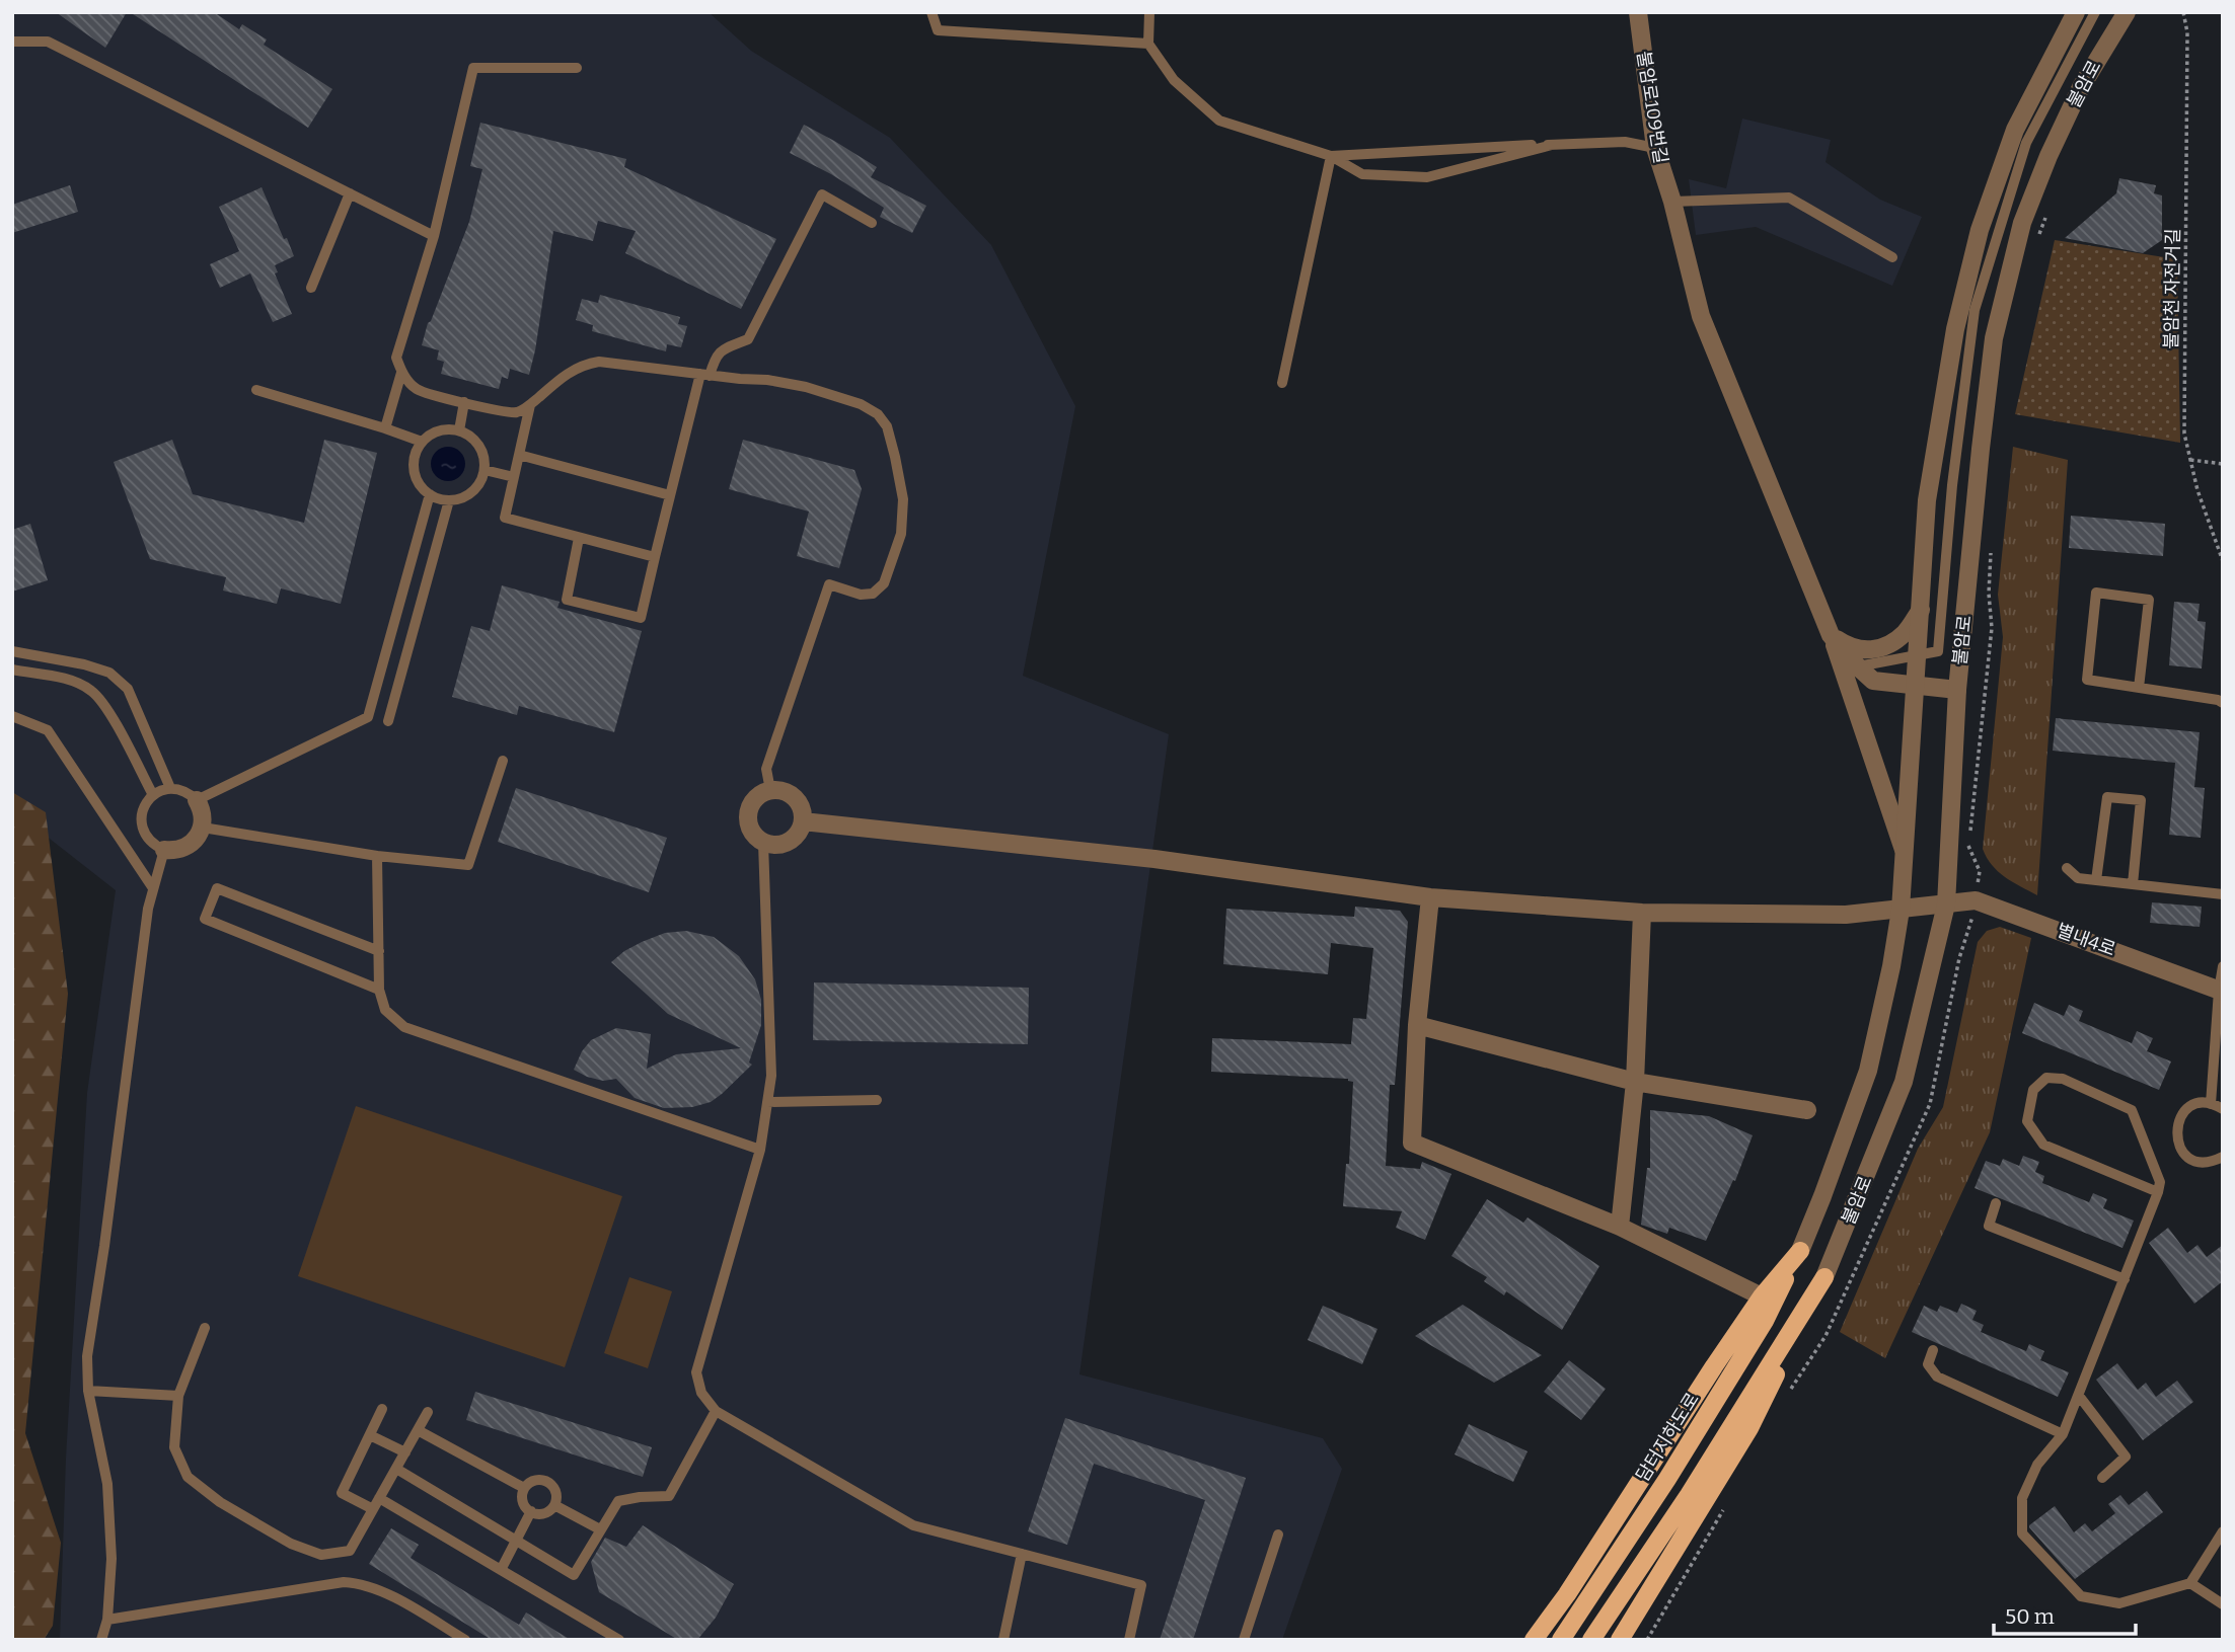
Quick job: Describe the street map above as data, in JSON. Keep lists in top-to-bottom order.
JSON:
{
  "streets": {
    "main road": ["담터지하도로"],
    "street": ["불암로", "불암로109번길", "별내4로"],
    "path": ["불암천 자전거길"]
  },
  "crossings": [
    ["불암로", "불암로109번길"],
    ["불암로", "별내4로"],
    ["불암로", "담터지하도로"]
  ],
  "scale_bar": "50 m"
}
